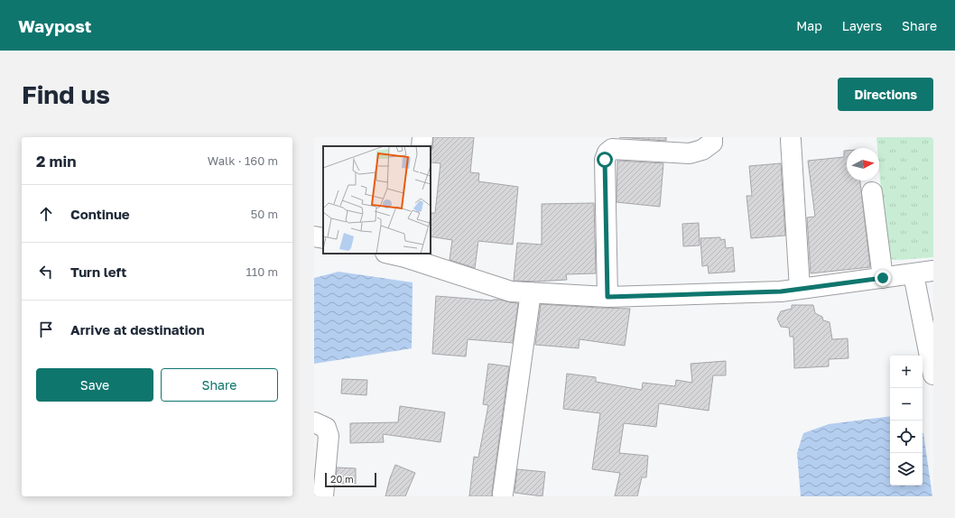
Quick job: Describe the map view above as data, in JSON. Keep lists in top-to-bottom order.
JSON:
{
  "scale_bar": "20 m",
  "north": "right",
  "page": {
    "header": "Waypost",
    "nav": ["Map", "Layers", "Share"],
    "buttons": [
      "Directions",
      ["Save", "Share"]
    ],
    "title": "Find us",
    "heading": ["2 min", "Walk · 160 m"],
    "list": [
      ["Continue", "50 m"],
      ["Turn left", "110 m"],
      "Arrive at destination"
    ],
    "map_buttons": ["+", "−"],
    "scale": "20 m"
  }
}
